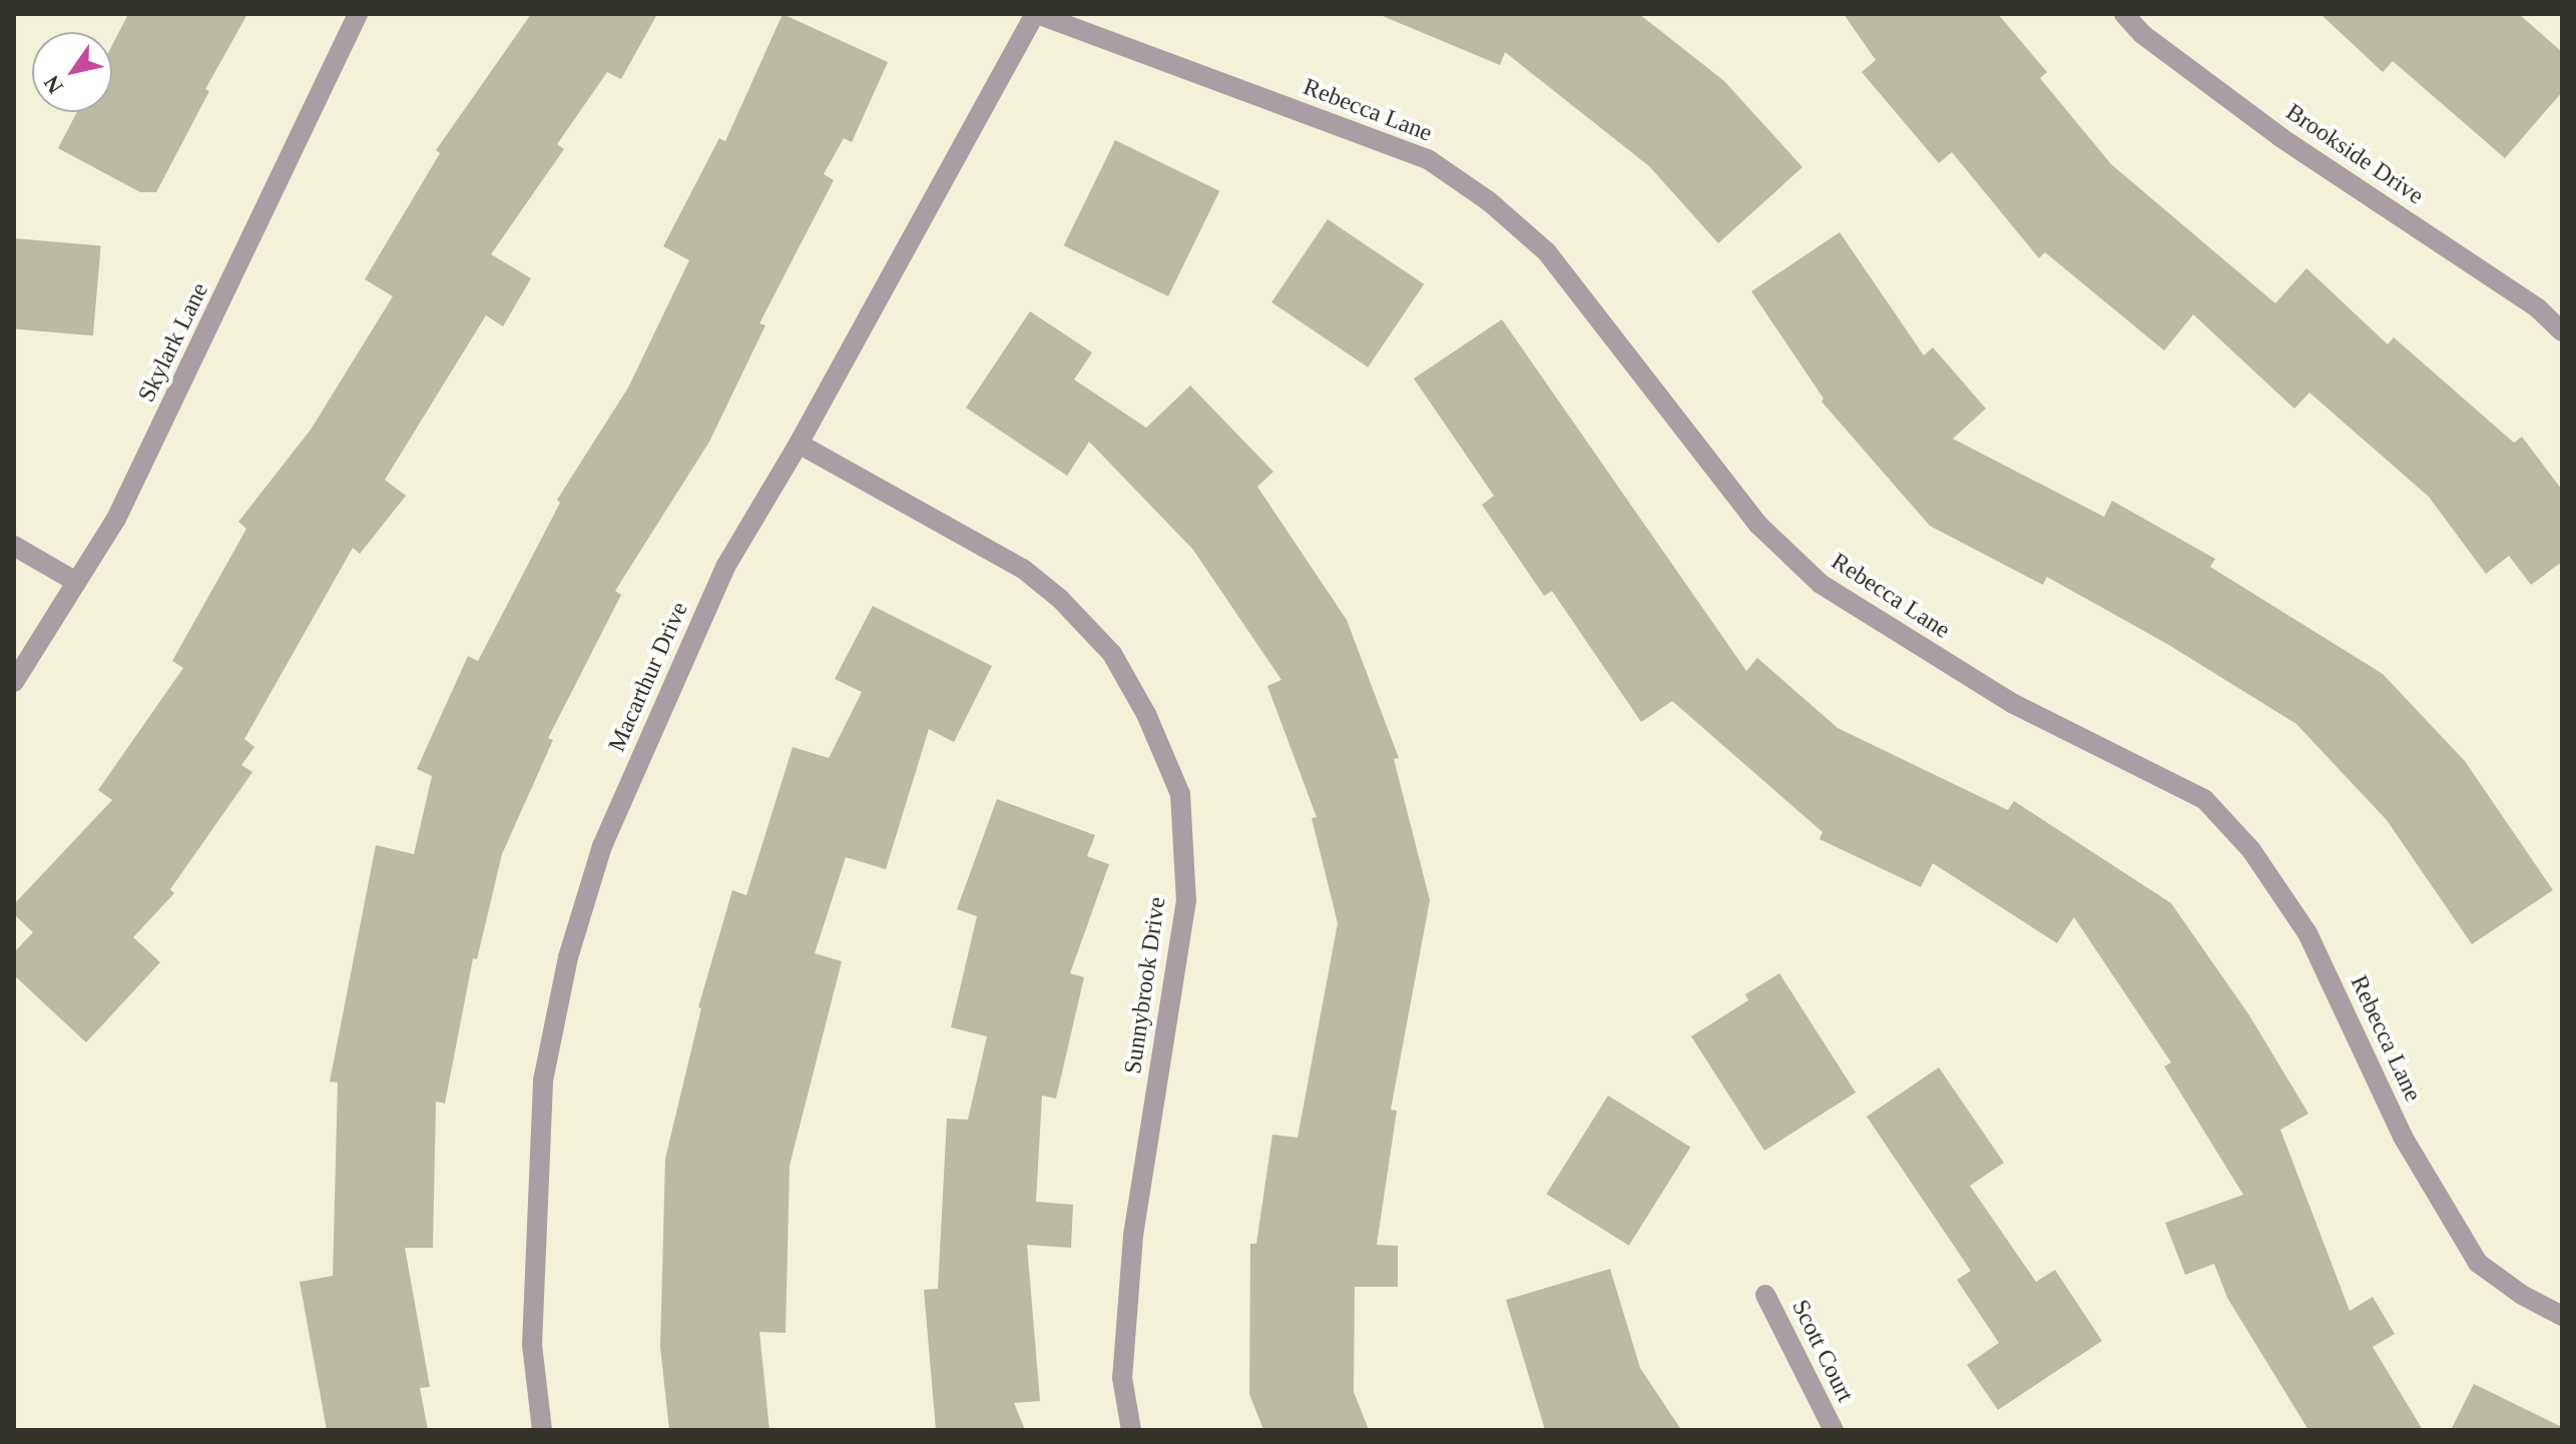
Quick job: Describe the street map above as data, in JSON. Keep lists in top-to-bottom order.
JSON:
{
  "streets": {
    "street": [
      "Rebecca Lane",
      "Brookside Drive",
      "Skylark Lane",
      "Macarthur Drive",
      "Sunnybrook Drive",
      "Scott Court"
    ]
  },
  "crossings": [
    ["Rebecca Lane", "Macarthur Drive"],
    ["Macarthur Drive", "Sunnybrook Drive"]
  ],
  "north": "bottom left"
}
